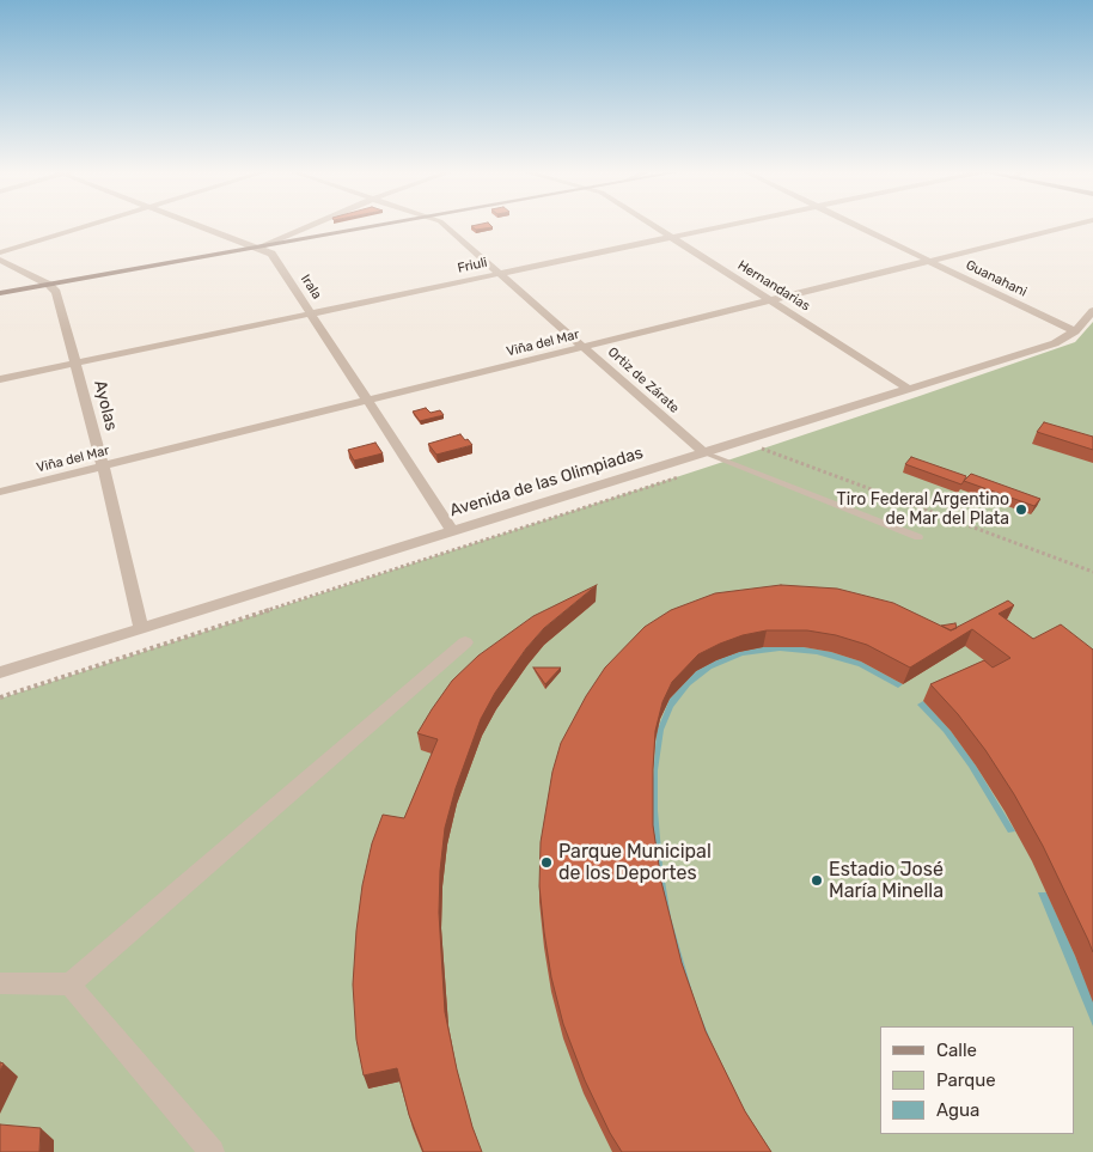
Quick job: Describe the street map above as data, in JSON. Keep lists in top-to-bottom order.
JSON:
{
  "streets": {
    "street": [
      "Friuli",
      "Guanahani",
      "Hernandarias",
      "Irala",
      "Viña del Mar",
      "Ortiz de Zárate",
      "Ayolas",
      "Avenida de las Olimpiadas"
    ]
  },
  "crossings": [
    ["Friuli", "Hernandarias"],
    ["Friuli", "Irala"],
    ["Friuli", "Ortiz de Zárate"],
    ["Friuli", "Ayolas"],
    ["Guanahani", "Viña del Mar"],
    ["Guanahani", "Avenida de las Olimpiadas"],
    ["Hernandarias", "Viña del Mar"],
    ["Hernandarias", "Avenida de las Olimpiadas"],
    ["Irala", "Viña del Mar"],
    ["Irala", "Avenida de las Olimpiadas"],
    ["Viña del Mar", "Ortiz de Zárate"],
    ["Viña del Mar", "Ayolas"],
    ["Ortiz de Zárate", "Avenida de las Olimpiadas"],
    ["Ayolas", "Avenida de las Olimpiadas"]
  ],
  "places": ["Tiro Federal Argentino de Mar del Plata", "Parque Municipal de los Deportes", "Estadio José María Minella"],
  "legend": ["Calle", "Parque", "Agua"]
}
